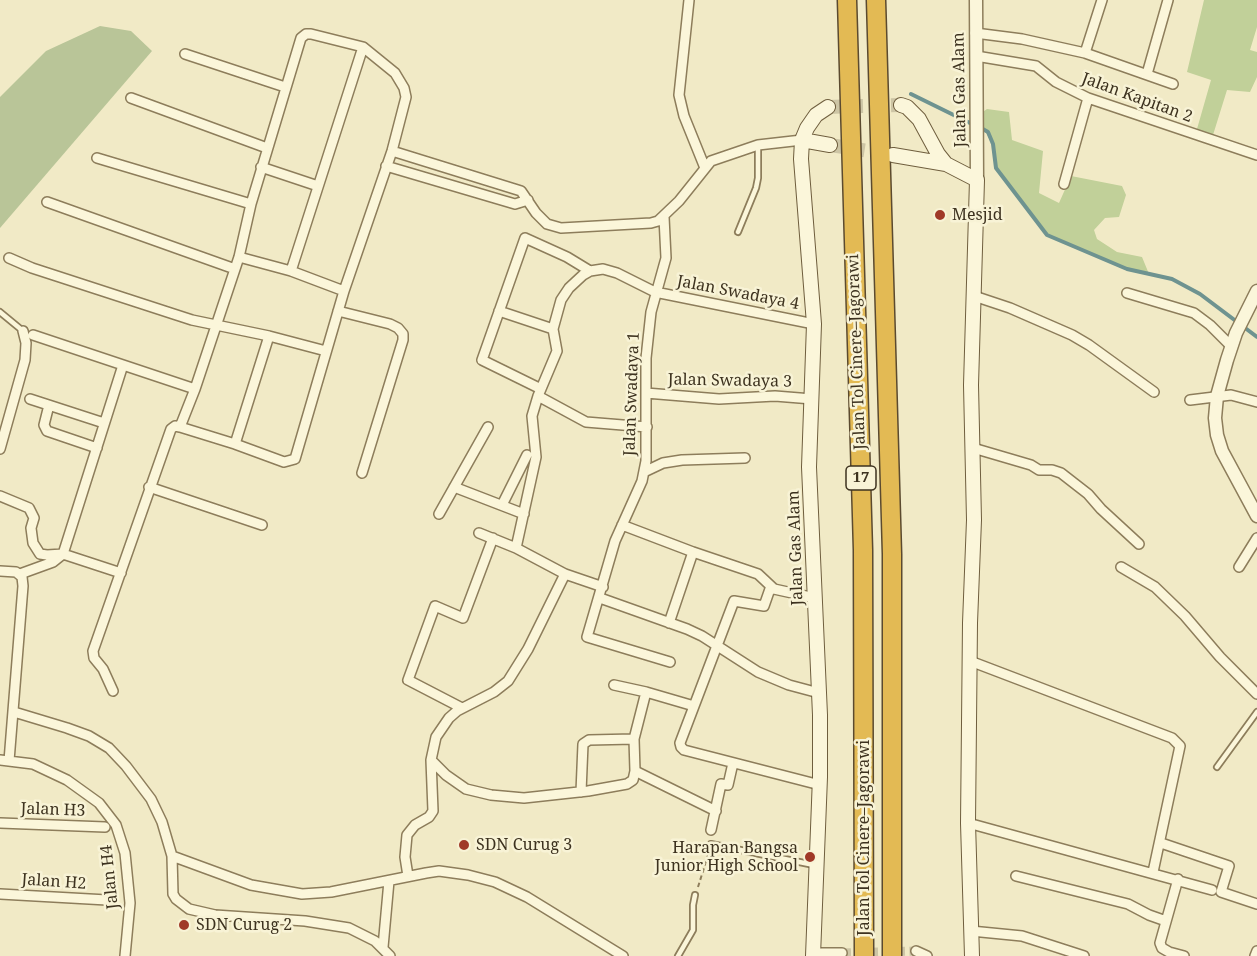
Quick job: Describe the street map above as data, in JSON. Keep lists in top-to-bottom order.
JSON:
{
  "streets": {
    "highway": ["Jalan Tol Cinere–Jagorawi", "17"],
    "main road": ["Jalan Gas Alam"],
    "street": [
      "Jalan Kapitan 2",
      "Jalan Swadaya 4",
      "Jalan Swadaya 3",
      "Jalan Swadaya 1",
      "Jalan H3",
      "Jalan H4",
      "Jalan H2"
    ]
  },
  "crossings": [
    ["Jalan Gas Alam", "Jalan Kapitan 2"],
    ["Jalan Gas Alam", "Jalan Swadaya 4"],
    ["Jalan Gas Alam", "Jalan Swadaya 3"],
    ["Jalan Swadaya 4", "Jalan Swadaya 1"],
    ["Jalan Swadaya 3", "Jalan Swadaya 1"]
  ],
  "places": [
    "Mesjid",
    "SDN Curug 3",
    "Harapan Bangsa Junior High School",
    "SDN Curug 2"
  ]
}
